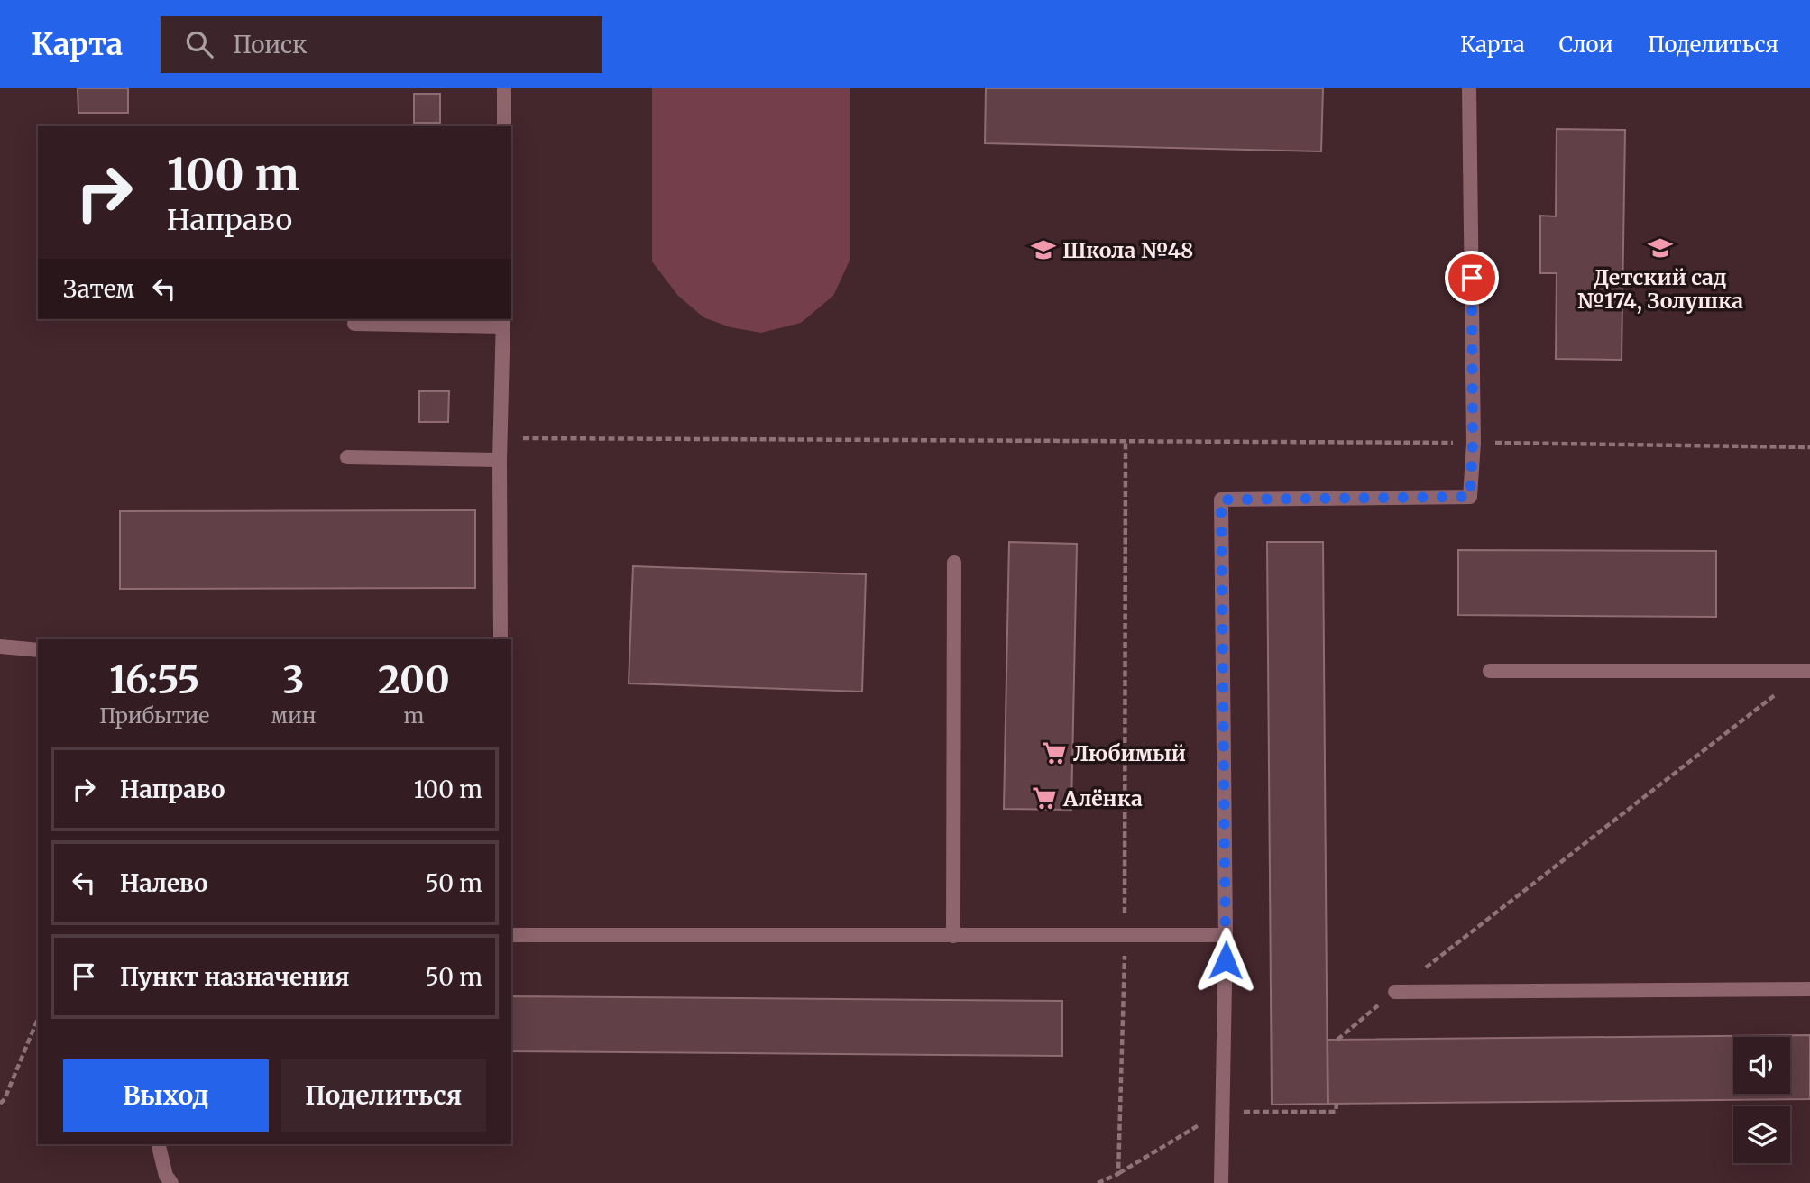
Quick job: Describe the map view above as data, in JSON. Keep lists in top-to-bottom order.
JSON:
{
  "places": {
    "school or university": ["Детский сад №174, Золушка", "Школа №48"],
    "supermarket": ["Любимый", "Алёнка"]
  },
  "page": {
    "header": "Карта",
    "search": "Поиск",
    "nav": ["Карта", "Слои", "Поделиться"],
    "turn": ["100 m", "Направо"],
    "then": "Затем",
    "eta": [
      "16:55",
      "Прибытие",
      "3",
      "мин",
      "200",
      "m"
    ],
    "list": [
      {
        "name": "Направо",
        "value": "100 m"
      },
      {
        "name": "Налево",
        "value": "50 m"
      },
      {
        "name": "Пункт назначения",
        "value": "50 m"
      }
    ],
    "buttons": ["Выход", "Поделиться"]
  }
}
